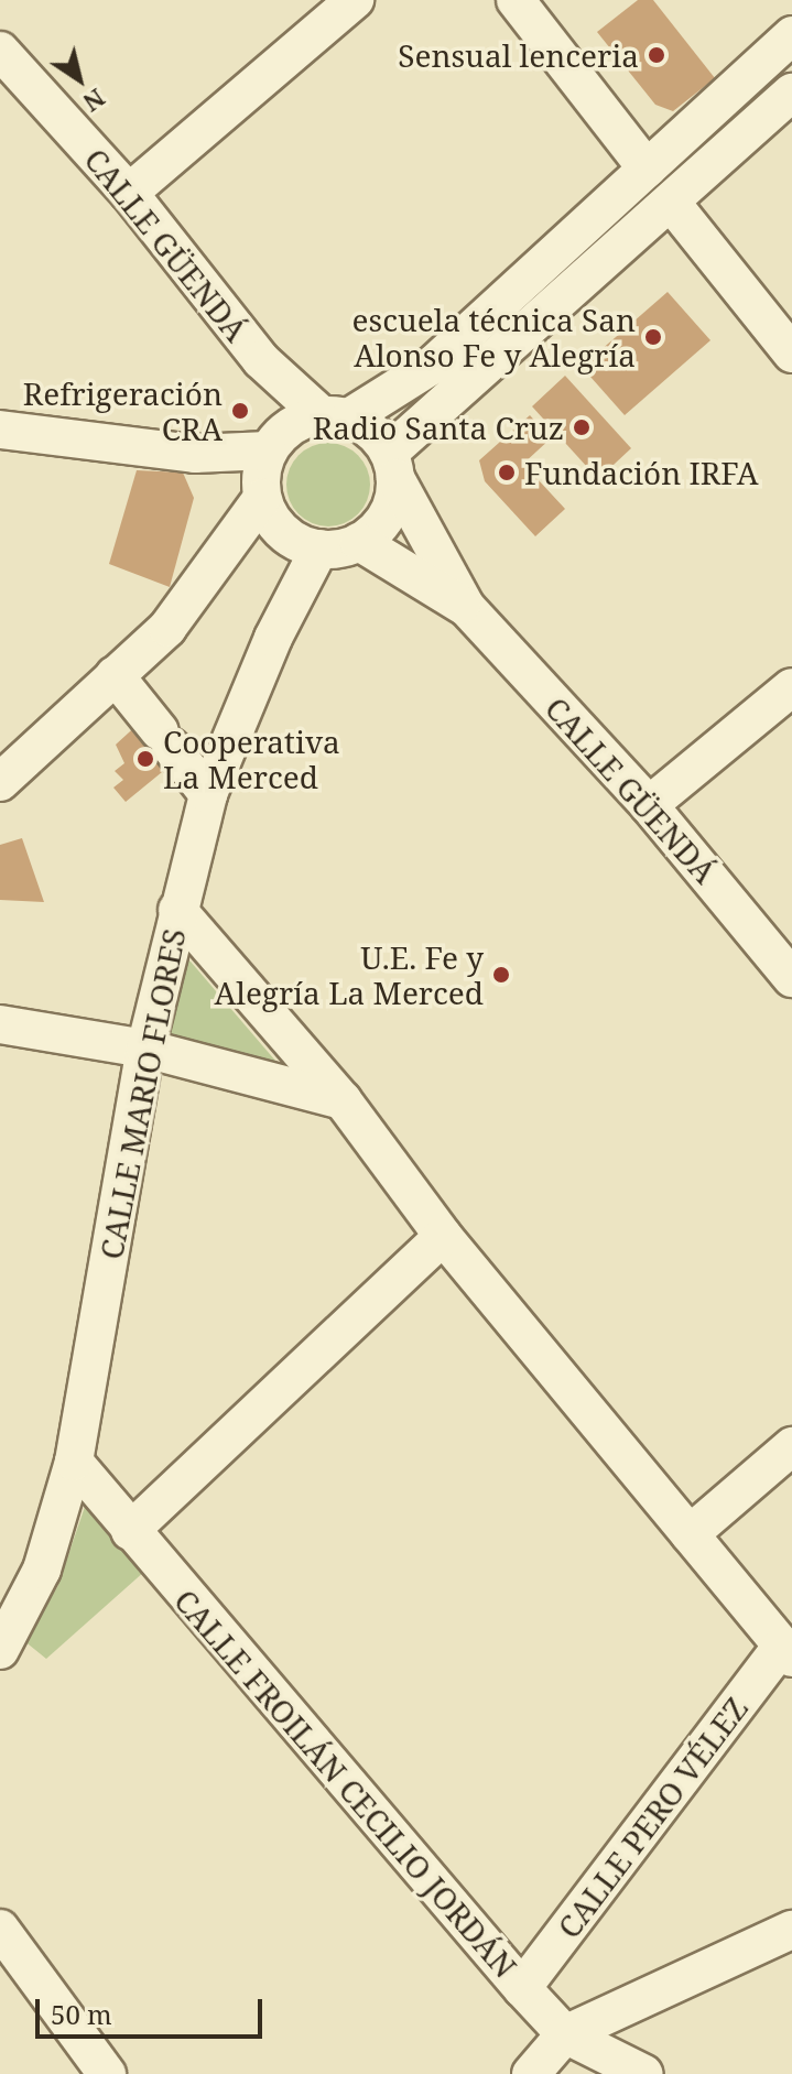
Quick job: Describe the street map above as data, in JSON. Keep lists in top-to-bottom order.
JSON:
{
  "streets": {
    "street": [
      "CALLE GÜENDÁ",
      "CALLE MARIO FLORES",
      "CALLE FROILÁN CECILIO JORDÁN",
      "CALLE PERO VÉLEZ"
    ]
  },
  "crossings": [
    ["CALLE GÜENDÁ", "CALLE MARIO FLORES"],
    ["CALLE MARIO FLORES", "CALLE FROILÁN CECILIO JORDÁN"],
    ["CALLE FROILÁN CECILIO JORDÁN", "CALLE PERO VÉLEZ"]
  ],
  "places": [
    "Sensual lenceria",
    "escuela técnica San Alonso Fe y Alegría",
    "Refrigeración CRA",
    "Radio Santa Cruz",
    "Fundación IRFA",
    "Cooperativa La Merced",
    "U.E. Fe y Alegría La Merced"
  ],
  "scale_bar": "50 m",
  "north": "bottom right"
}
